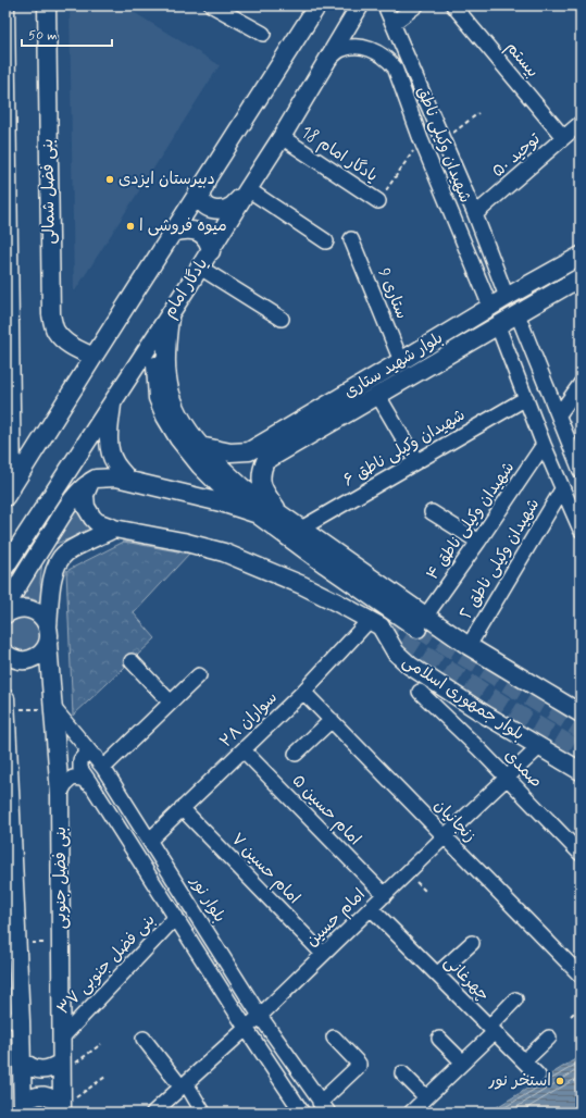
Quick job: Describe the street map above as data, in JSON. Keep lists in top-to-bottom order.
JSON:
{
  "streets": {
    "main road": [
      "بنی فضل شمالی",
      "یادگار امام",
      "بلوار شهید ستاری",
      "بلوار جمهوری اسلامی",
      "بنی فضل جنوبی"
    ],
    "street": [
      "بیستم",
      "شهیدان وکیلی ناطق",
      "یادگار امام 18",
      "توحید ۵۰",
      "ستاری 9",
      "شهیدان وکیلی ناطق ۶",
      "شهیدان وکیلی ناطق ۴",
      "شهیدان وکیلی ناطق ٢",
      "سواران ۲۸",
      "صمدی",
      "امام حسین ۵",
      "زنجانیان",
      "امام حسین ۷",
      "بلوار نور",
      "امام حسین",
      "بنی فضل جنوبی ۳۷",
      "چهرغانی"
    ]
  },
  "crossings": [
    ["بیستم", "توحید ۵۰"],
    ["شهیدان وکیلی ناطق", "توحید ۵۰"],
    ["شهیدان وکیلی ناطق", "یادگار امام"],
    ["شهیدان وکیلی ناطق", "بلوار شهید ستاری"],
    ["یادگار امام 18", "یادگار امام"],
    ["یادگار امام", "بلوار جمهوری اسلامی"],
    ["ستاری 9", "بلوار شهید ستاری"],
    ["بلوار شهید ستاری", "بلوار جمهوری اسلامی"],
    ["شهیدان وکیلی ناطق ۶", "بلوار جمهوری اسلامی"],
    ["شهیدان وکیلی ناطق ۴", "بلوار جمهوری اسلامی"],
    ["شهیدان وکیلی ناطق ٢", "بلوار جمهوری اسلامی"],
    ["بلوار جمهوری اسلامی", "سواران ۲۸"],
    ["بلوار جمهوری اسلامی", "امام حسین"],
    ["سواران ۲۸", "امام حسین ۵"],
    ["سواران ۲۸", "زنجانیان"],
    ["سواران ۲۸", "امام حسین ۷"],
    ["سواران ۲۸", "بلوار نور"],
    ["صمدی", "امام حسین"],
    ["امام حسین ۵", "امام حسین"],
    ["زنجانیان", "امام حسین"],
    ["امام حسین ۷", "امام حسین"],
    ["بنی فضل جنوبی", "بلوار نور"],
    ["بنی فضل جنوبی", "بنی فضل جنوبی ۳۷"],
    ["بلوار نور", "امام حسین"],
    ["امام حسین", "چهرغانی"]
  ],
  "places": ["دبیرستان ایزدی", "میوه فروشی ا", "استخر نور"],
  "scale_bar": "50 m"
}
